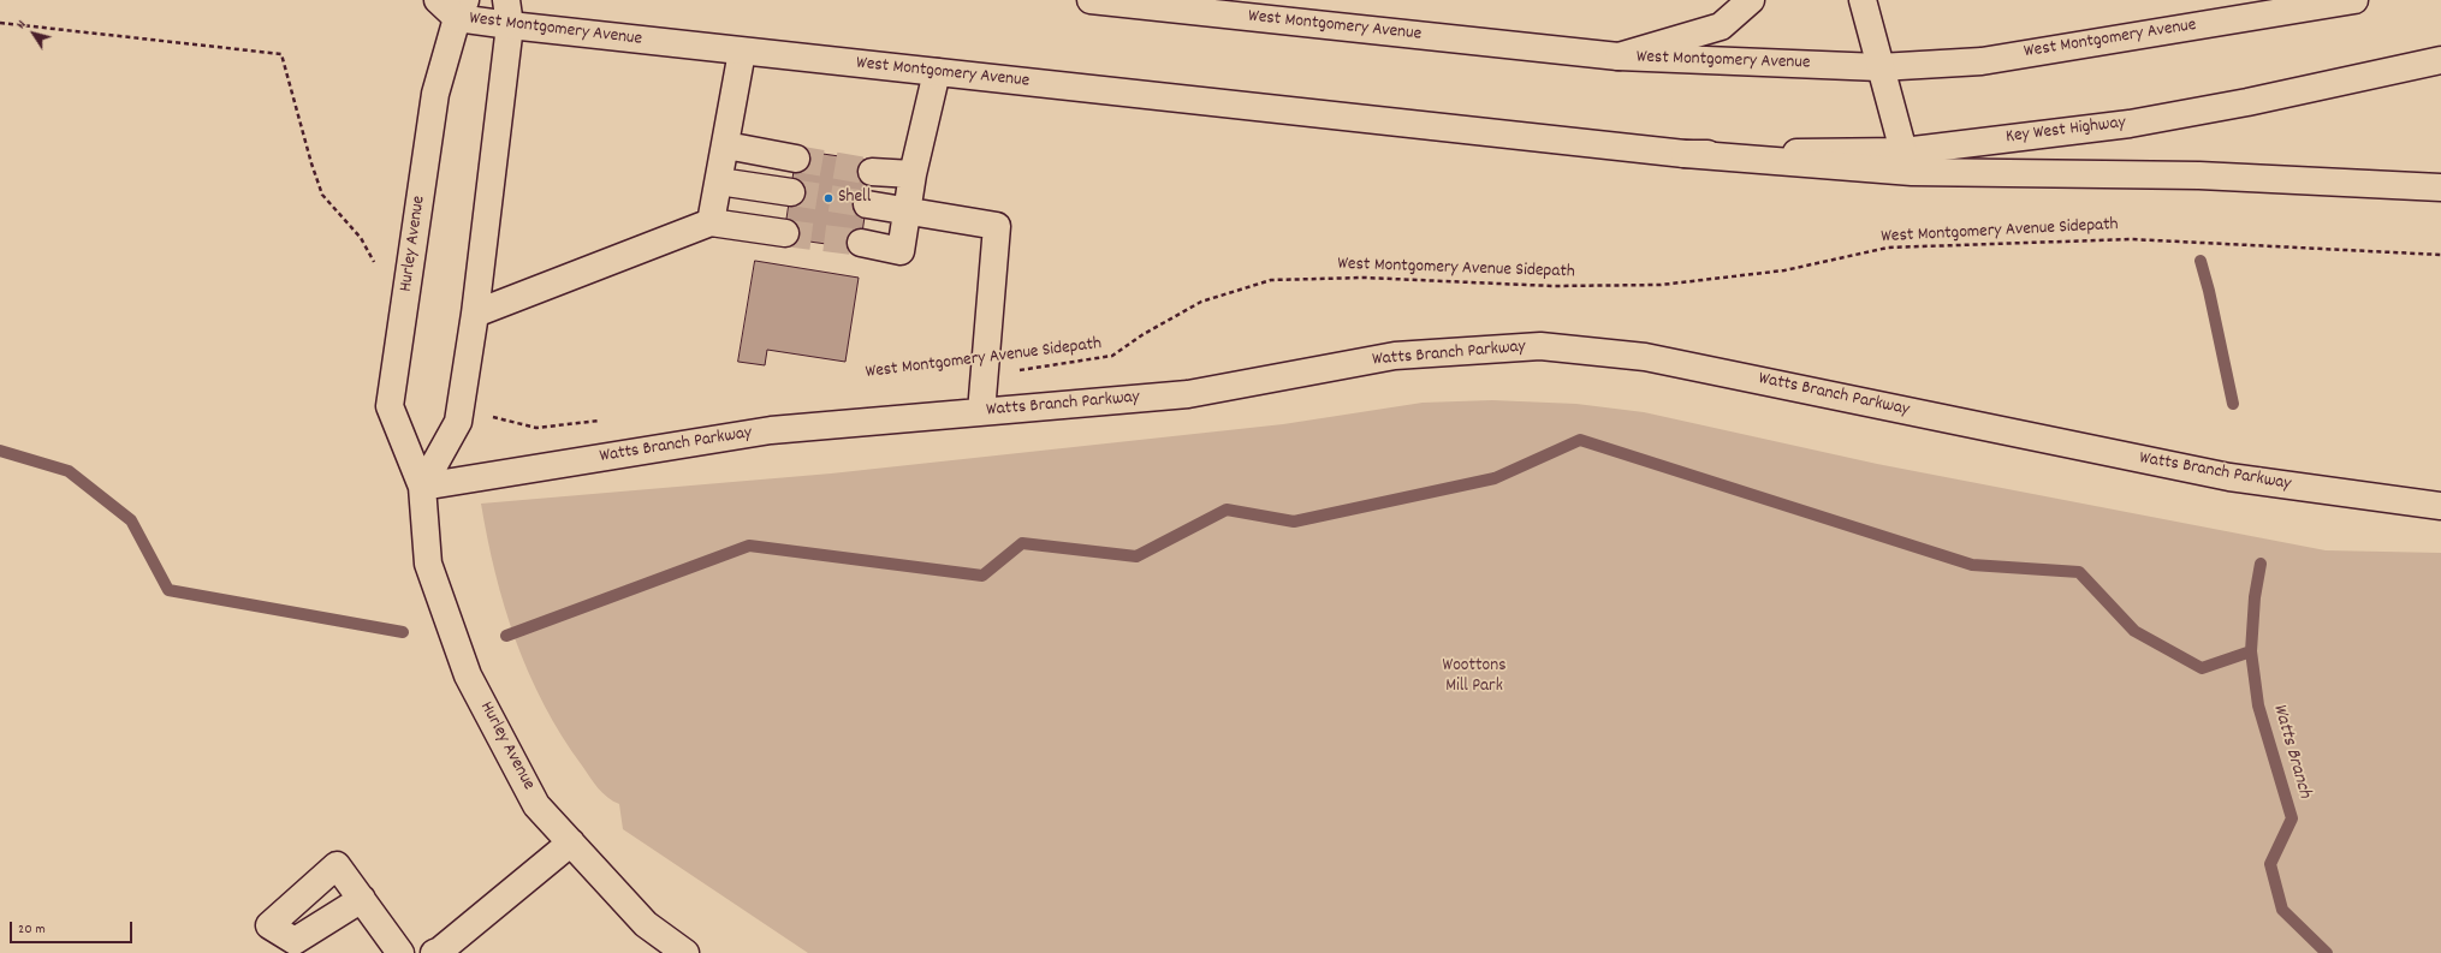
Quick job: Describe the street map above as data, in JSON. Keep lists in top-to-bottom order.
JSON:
{
  "streets": {
    "main road": [
      "West Montgomery Avenue",
      "Key West Highway",
      "Hurley Avenue",
      "Watts Branch Parkway"
    ],
    "path": ["West Montgomery Avenue Sidepath"]
  },
  "crossings": [
    ["West Montgomery Avenue", "Key West Highway"],
    ["West Montgomery Avenue", "Hurley Avenue"],
    ["Hurley Avenue", "Watts Branch Parkway"]
  ],
  "water": ["Watts Branch"],
  "parks": ["Woottons Mill Park"],
  "places": ["Shell"],
  "scale_bar": "20 m",
  "north": "top left"
}
